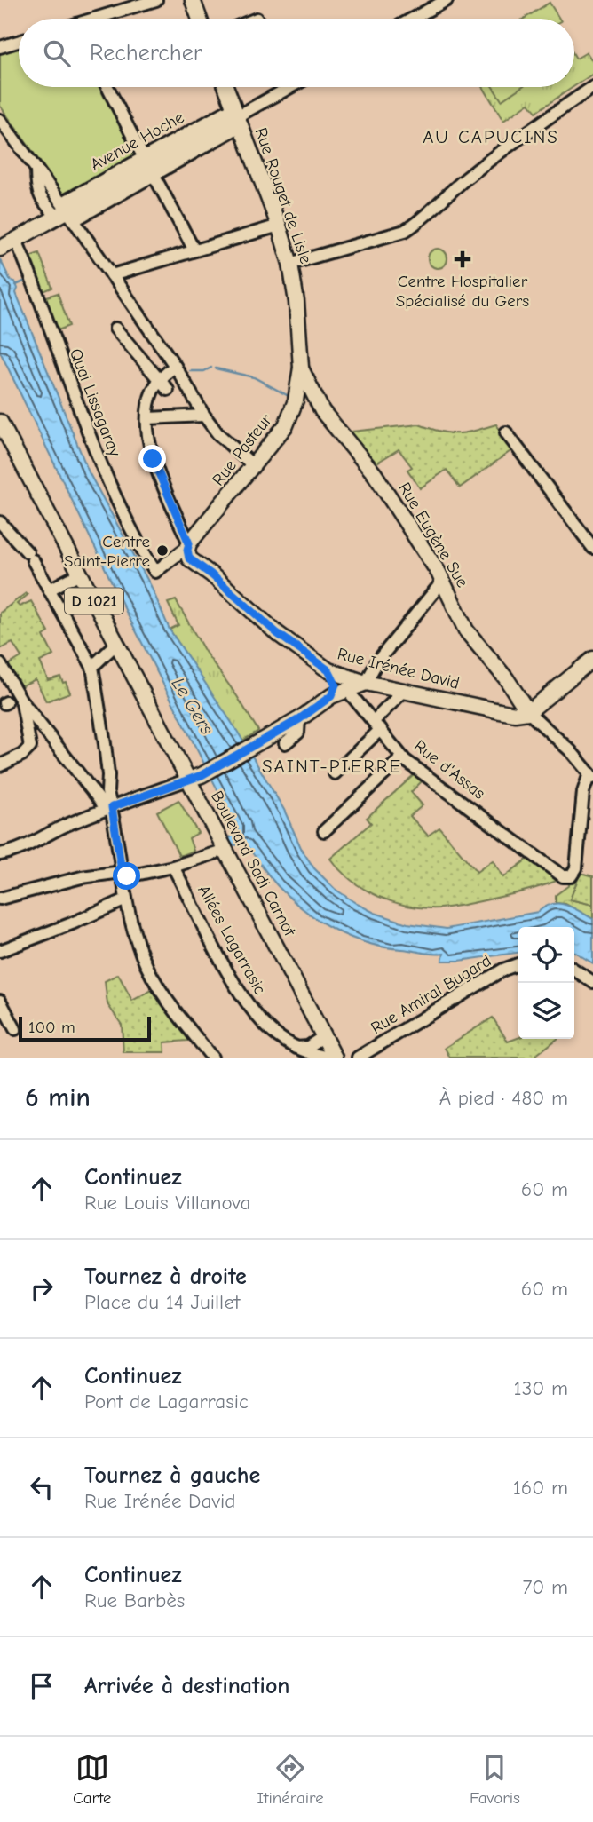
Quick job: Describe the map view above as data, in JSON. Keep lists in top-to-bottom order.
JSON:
{
  "streets": {
    "main road": [
      "Avenue Hoche",
      "Rue Rouget de Lisle",
      "Rue Pasteur",
      "Rue Eugène Sue",
      "D 1021",
      "Rue Irénée David",
      "Rue d'Assas",
      "Boulevard Sadi Carnot"
    ],
    "street": ["Quai Lissagaray", "Allées Lagarrasic", "Rue Amiral Bugard"]
  },
  "crossings": [
    ["Avenue Hoche", "Rue Rouget de Lisle"],
    ["Avenue Hoche", "Quai Lissagaray"],
    ["Rue Rouget de Lisle", "Rue Pasteur"],
    ["Rue Rouget de Lisle", "Rue Eugène Sue"],
    ["Quai Lissagaray", "Rue Pasteur"],
    ["Quai Lissagaray", "Rue Irénée David"],
    ["Rue Pasteur", "Rue Eugène Sue"],
    ["Rue Pasteur", "Rue Irénée David"],
    ["Rue Eugène Sue", "Rue Irénée David"],
    ["Rue Irénée David", "Rue d'Assas"],
    ["Boulevard Sadi Carnot", "Allées Lagarrasic"]
  ],
  "districts": ["AU CAPUCINS", "SAINT-PIERRE"],
  "water": ["Le Gers"],
  "places": {
    "health": ["Centre Hospitalier Spécialisé du Gers"],
    "other": ["Centre Saint-Pierre"]
  },
  "scale_bar": "100 m",
  "page": {
    "search": "Rechercher",
    "scale": "100 m",
    "heading": ["6 min", "À pied · 480 m"],
    "list": [
      ["Continuez", "Rue Louis Villanova", "60 m"],
      ["Tournez à droite", "Place du 14 Juillet", "60 m"],
      ["Continuez", "Pont de Lagarrasic", "130 m"],
      ["Tournez à gauche", "Rue Irénée David", "160 m"],
      ["Continuez", "Rue Barbès", "70 m"],
      "Arrivée à destination"
    ],
    "nav": ["Carte", "Itinéraire", "Favoris"]
  }
}
